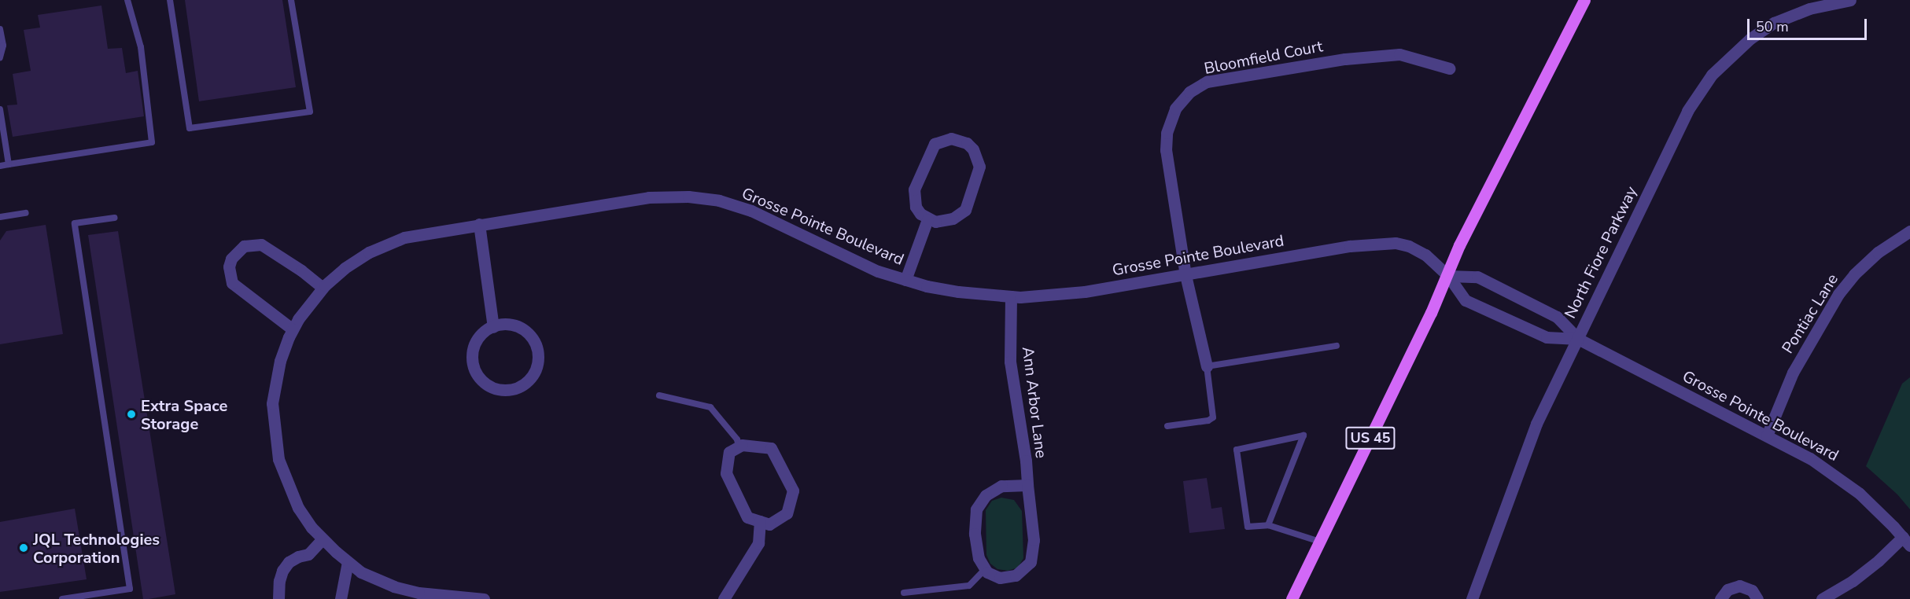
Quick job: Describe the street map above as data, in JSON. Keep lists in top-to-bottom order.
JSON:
{
  "streets": {
    "main road": ["US 45"],
    "street": [
      "Bloomfield Court",
      "Grosse Pointe Boulevard",
      "North Fiore Parkway",
      "Pontiac Lane",
      "Ann Arbor Lane"
    ]
  },
  "crossings": [
    ["Bloomfield Court", "Grosse Pointe Boulevard"],
    ["Grosse Pointe Boulevard", "North Fiore Parkway"],
    ["Grosse Pointe Boulevard", "Pontiac Lane"],
    ["Grosse Pointe Boulevard", "Ann Arbor Lane"],
    ["Grosse Pointe Boulevard", "US 45"]
  ],
  "places": ["Extra Space Storage", "JQL Technologies Corporation"],
  "scale_bar": "50 m"
}
